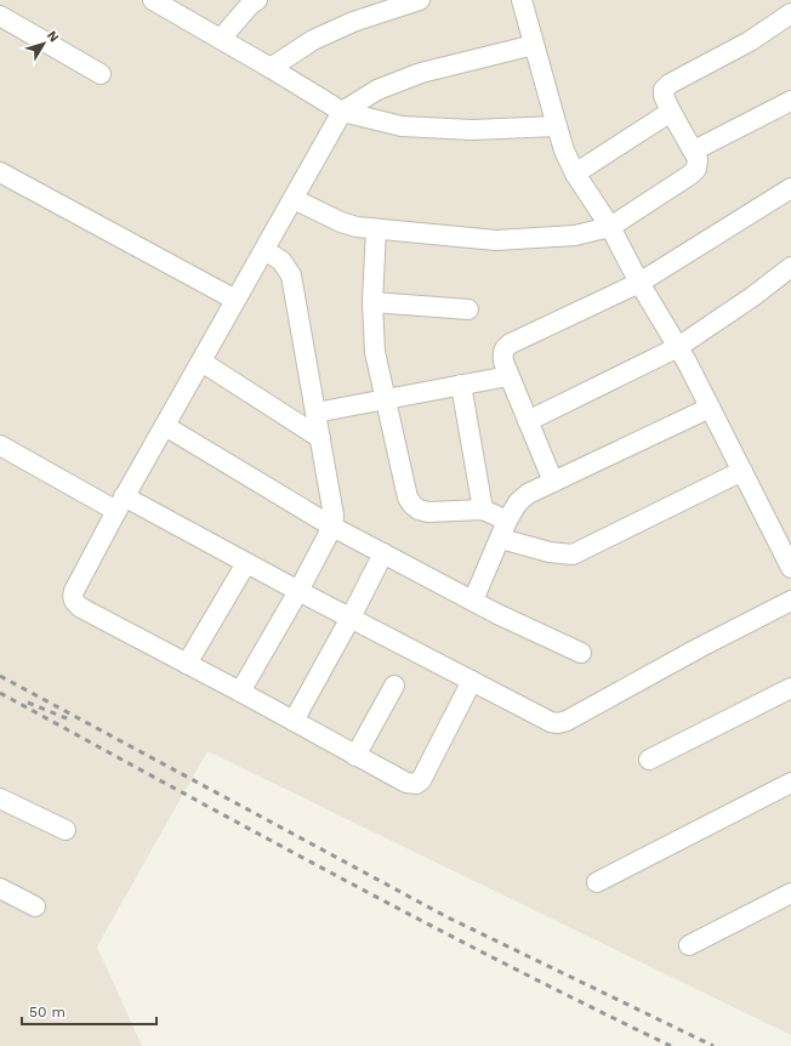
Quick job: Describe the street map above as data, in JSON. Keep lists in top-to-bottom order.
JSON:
{
  "scale_bar": "50 m",
  "north": "top right"
}
